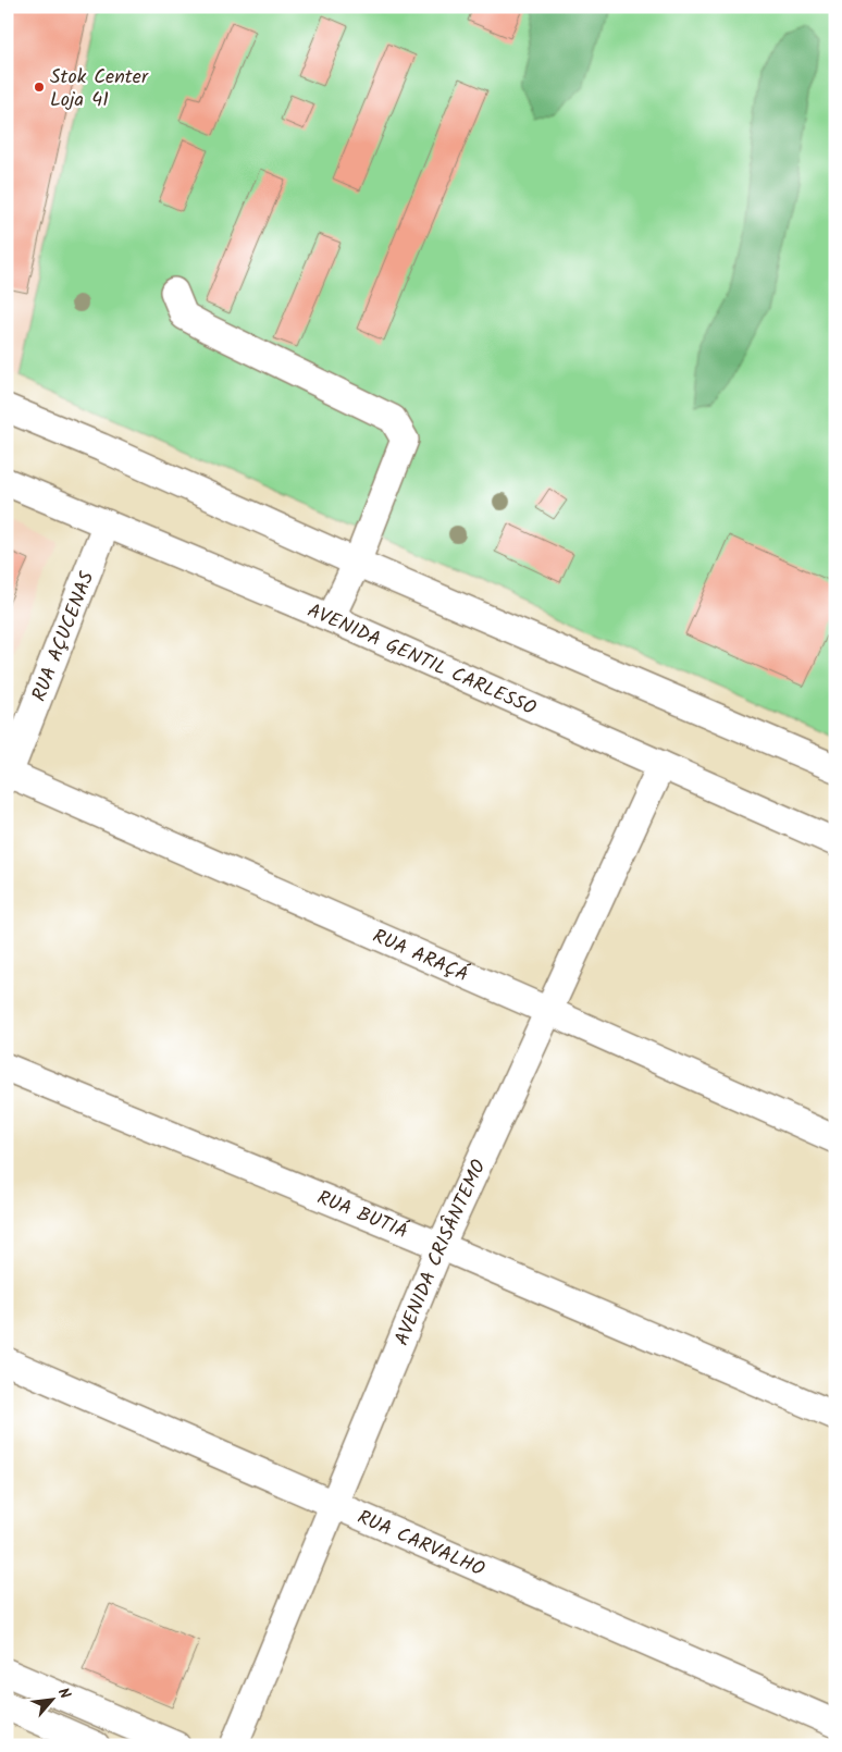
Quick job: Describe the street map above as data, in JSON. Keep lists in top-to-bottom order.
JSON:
{
  "streets": {
    "street": [
      "RUA AÇUCENAS",
      "AVENIDA GENTIL CARLESSO",
      "RUA ARAÇÁ",
      "RUA BUTIÁ",
      "AVENIDA CRISÂNTEMO",
      "RUA CARVALHO"
    ]
  },
  "crossings": [
    ["RUA AÇUCENAS", "AVENIDA GENTIL CARLESSO"],
    ["RUA AÇUCENAS", "RUA ARAÇÁ"],
    ["AVENIDA GENTIL CARLESSO", "AVENIDA CRISÂNTEMO"],
    ["RUA ARAÇÁ", "AVENIDA CRISÂNTEMO"],
    ["RUA BUTIÁ", "AVENIDA CRISÂNTEMO"],
    ["AVENIDA CRISÂNTEMO", "RUA CARVALHO"]
  ],
  "places": ["Stok Center Loja 41"],
  "north": "top right"
}
